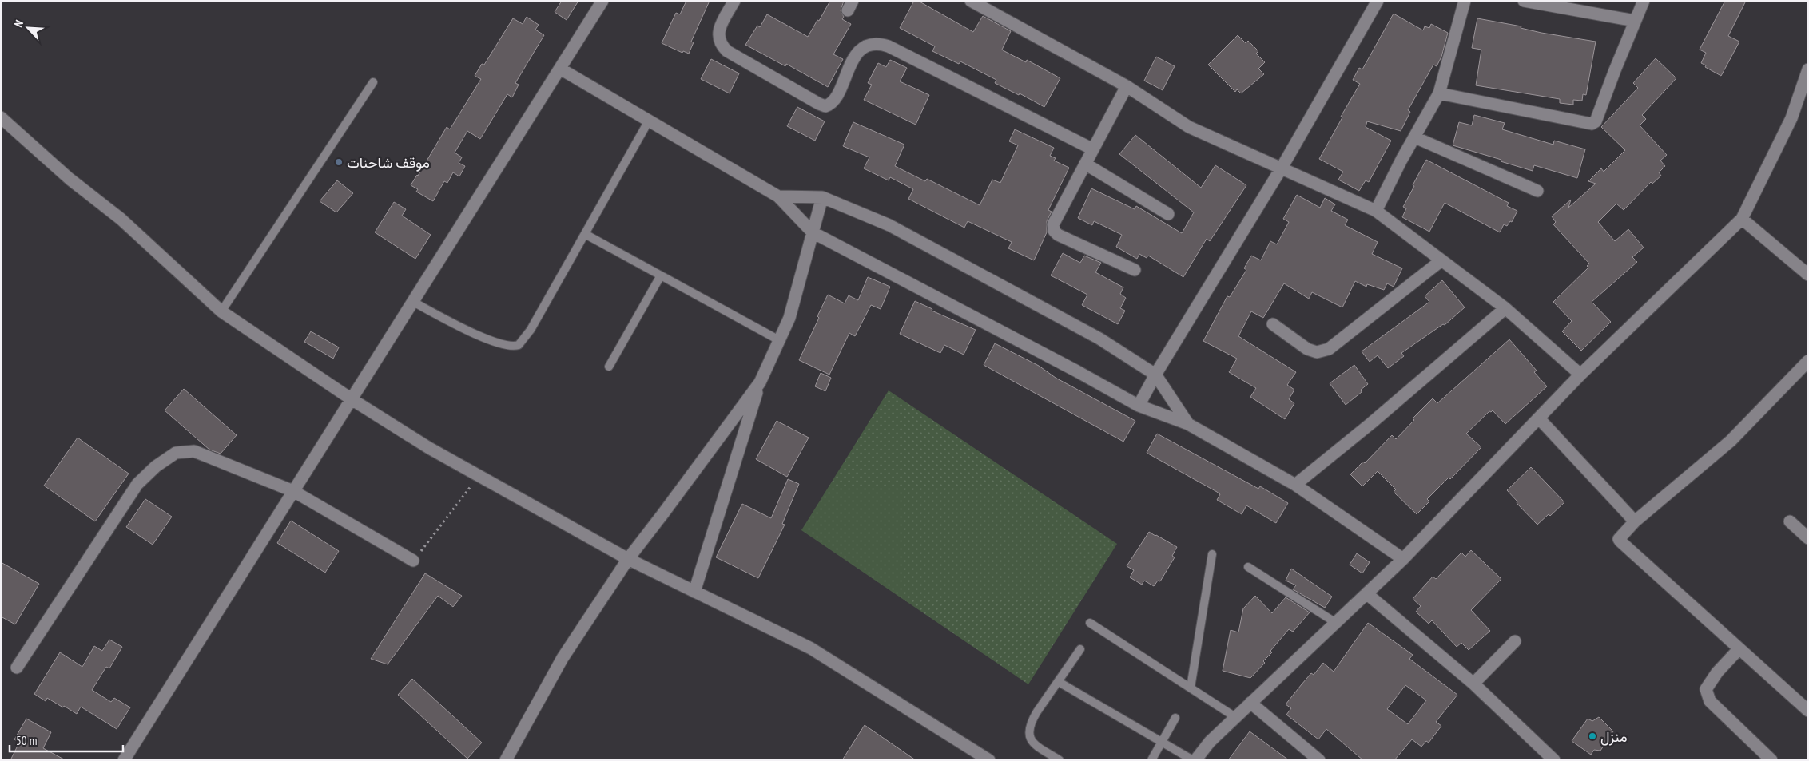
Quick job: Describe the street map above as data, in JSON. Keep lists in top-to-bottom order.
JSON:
{
  "places": ["موقف شاحنات", "منزل"],
  "scale_bar": "50 m",
  "north": "top left"
}
